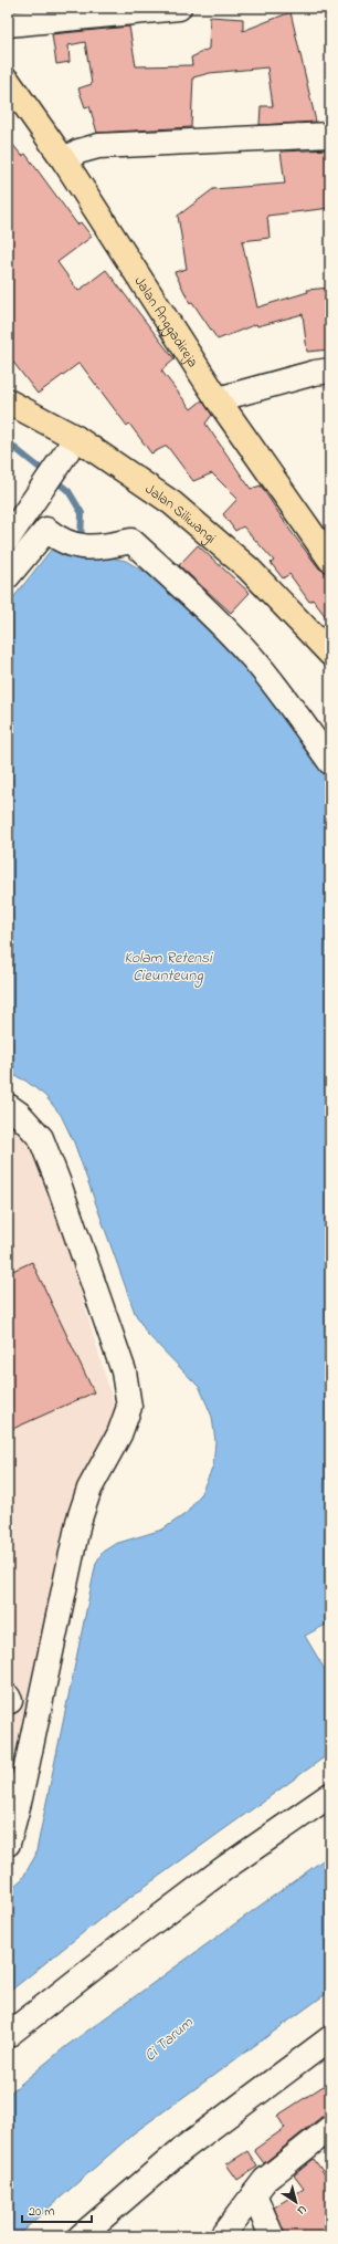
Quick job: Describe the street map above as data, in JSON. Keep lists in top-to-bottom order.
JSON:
{
  "streets": {
    "main road": ["Jalan Anggadireja", "Jalan Siliwangi"]
  },
  "water": ["Kolam Retensi Cieunteung", "Ci Tarum"],
  "scale_bar": "20 m",
  "north": "bottom right"
}
